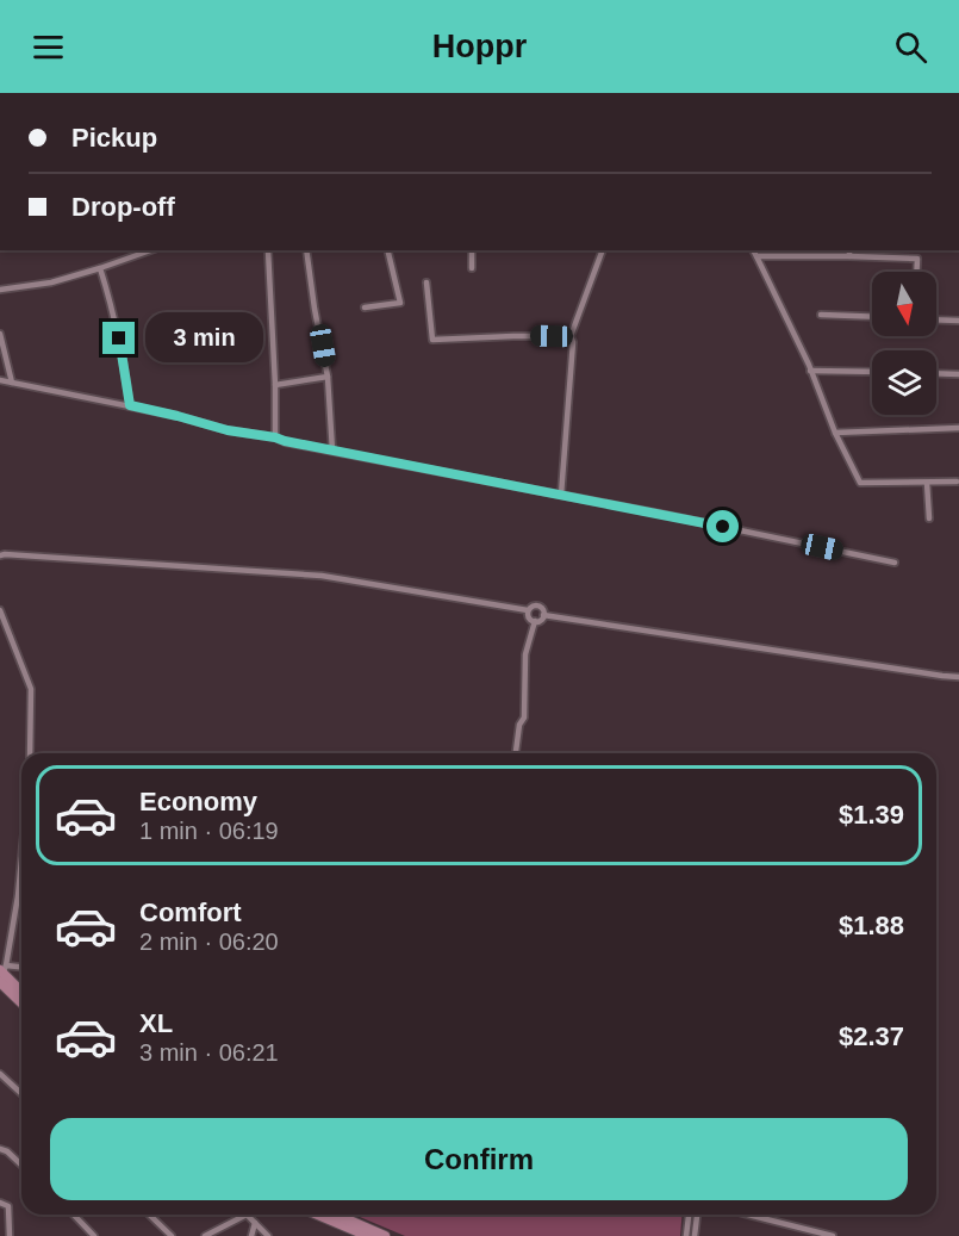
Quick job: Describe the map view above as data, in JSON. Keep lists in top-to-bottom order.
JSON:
{
  "north": "bottom",
  "page": {
    "header": "Hoppr",
    "banner": ["Pickup", "Drop-off"],
    "bubble": "3 min",
    "list": [
      {
        "name": "Economy",
        "note": "1 min · 06:19",
        "value": "$1.39"
      },
      {
        "name": "Comfort",
        "note": "2 min · 06:20",
        "value": "$1.88"
      },
      {
        "name": "XL",
        "note": "3 min · 06:21",
        "value": "$2.37"
      }
    ],
    "buttons": "Confirm"
  }
}
